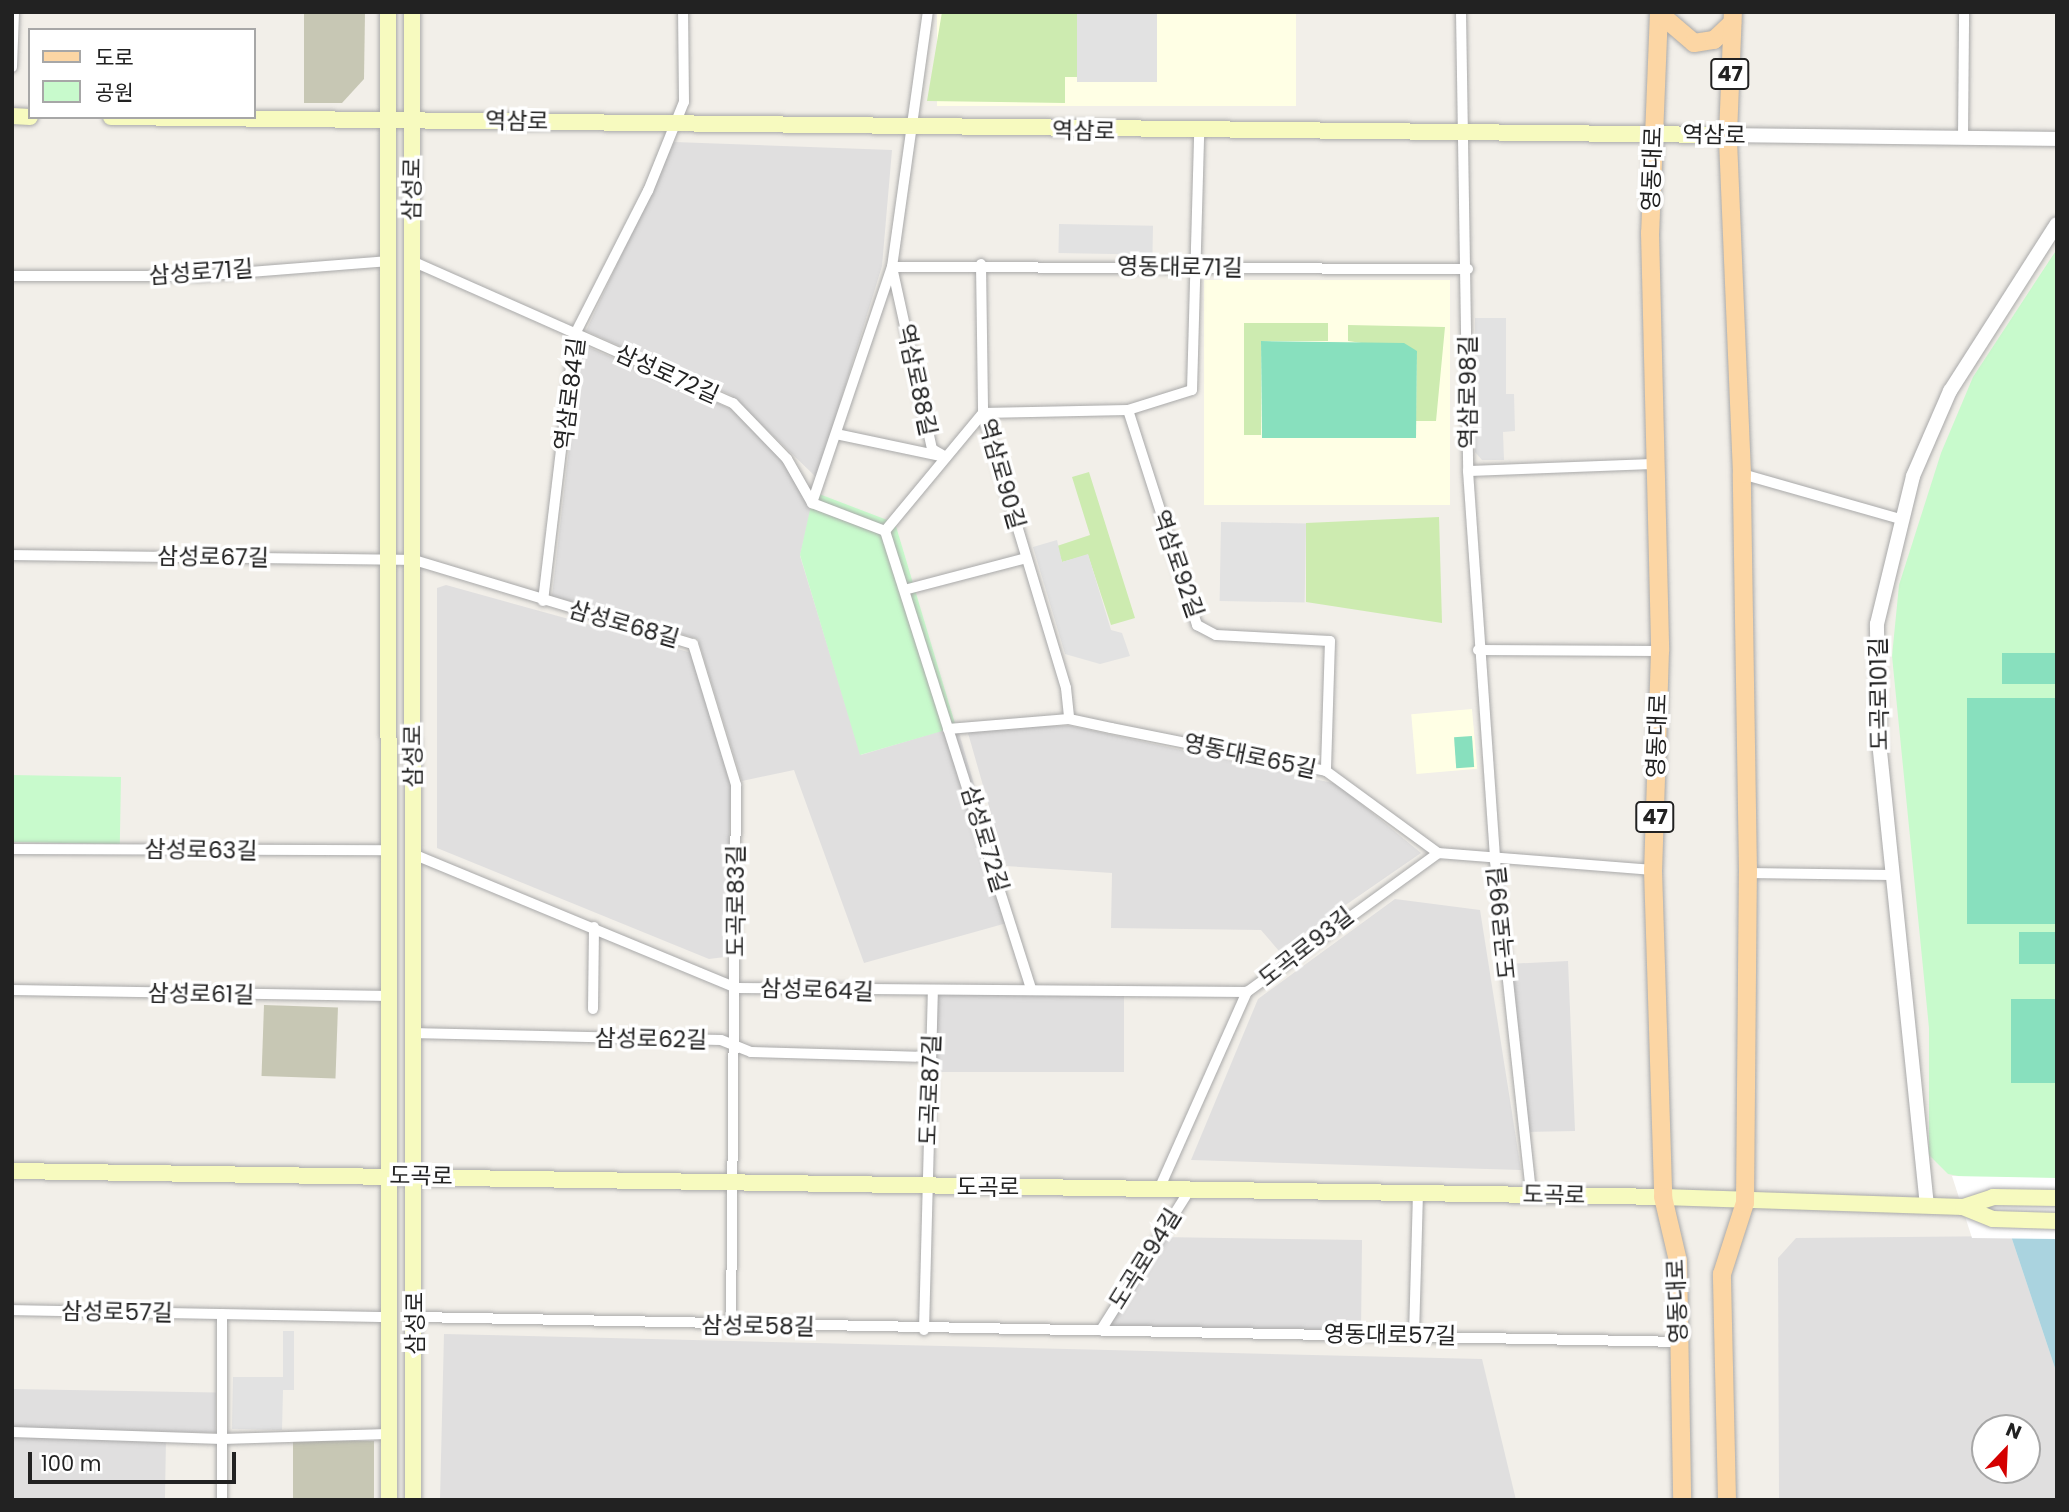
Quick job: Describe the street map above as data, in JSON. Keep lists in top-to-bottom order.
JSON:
{
  "streets": {
    "main road": [
      "47",
      "역삼로",
      "영동대로",
      "삼성로",
      "도곡로"
    ],
    "street": [
      "영동대로71길",
      "삼성로71길",
      "삼성로72길",
      "역삼로88길",
      "역삼로98길",
      "역삼로84길",
      "역삼로90길",
      "삼성로67길",
      "역삼로92길",
      "삼성로68길",
      "도곡로101길",
      "영동대로65길",
      "삼성로63길",
      "도곡로83길",
      "도곡로99길",
      "도곡로93길",
      "삼성로64길",
      "삼성로61길",
      "삼성로62길",
      "도곡로87길",
      "도곡로94길",
      "삼성로57길",
      "삼성로58길",
      "영동대로57길"
    ]
  },
  "crossings": [
    ["역삼로", "영동대로"],
    ["역삼로", "삼성로"],
    ["역삼로", "역삼로88길"],
    ["역삼로", "역삼로98길"],
    ["역삼로", "역삼로84길"],
    ["영동대로", "영동대로65길"],
    ["영동대로", "도곡로"],
    ["영동대로", "영동대로57길"],
    ["삼성로", "삼성로71길"],
    ["삼성로", "삼성로72길"],
    ["삼성로", "삼성로67길"],
    ["삼성로", "삼성로68길"],
    ["삼성로", "삼성로63길"],
    ["삼성로", "삼성로64길"],
    ["삼성로", "삼성로61길"],
    ["삼성로", "삼성로62길"],
    ["삼성로", "도곡로"],
    ["삼성로", "삼성로57길"],
    ["삼성로", "삼성로58길"],
    ["영동대로71길", "역삼로88길"],
    ["영동대로71길", "역삼로98길"],
    ["영동대로71길", "역삼로90길"],
    ["삼성로72길", "역삼로88길"],
    ["삼성로72길", "역삼로84길"],
    ["삼성로72길", "역삼로90길"],
    ["삼성로72길", "영동대로65길"],
    ["삼성로72길", "삼성로64길"],
    ["역삼로98길", "도곡로99길"],
    ["역삼로84길", "삼성로68길"],
    ["역삼로90길", "영동대로65길"],
    ["삼성로67길", "삼성로68길"],
    ["역삼로92길", "영동대로65길"],
    ["삼성로68길", "도곡로83길"],
    ["도곡로101길", "도곡로"],
    ["영동대로65길", "도곡로99길"],
    ["영동대로65길", "도곡로93길"],
    ["도곡로83길", "삼성로64길"],
    ["도곡로83길", "삼성로62길"],
    ["도곡로83길", "도곡로"],
    ["도곡로83길", "삼성로58길"],
    ["도곡로99길", "도곡로"],
    ["도곡로93길", "삼성로64길"],
    ["도곡로93길", "도곡로"],
    ["삼성로64길", "도곡로87길"],
    ["삼성로62길", "도곡로87길"],
    ["도곡로87길", "도곡로"],
    ["도곡로87길", "삼성로58길"],
    ["도곡로", "도곡로94길"],
    ["도곡로94길", "삼성로58길"],
    ["도곡로94길", "영동대로57길"],
    ["삼성로58길", "영동대로57길"]
  ],
  "legend": ["도로", "공원"],
  "scale_bar": "100 m",
  "north": "top right"
}
